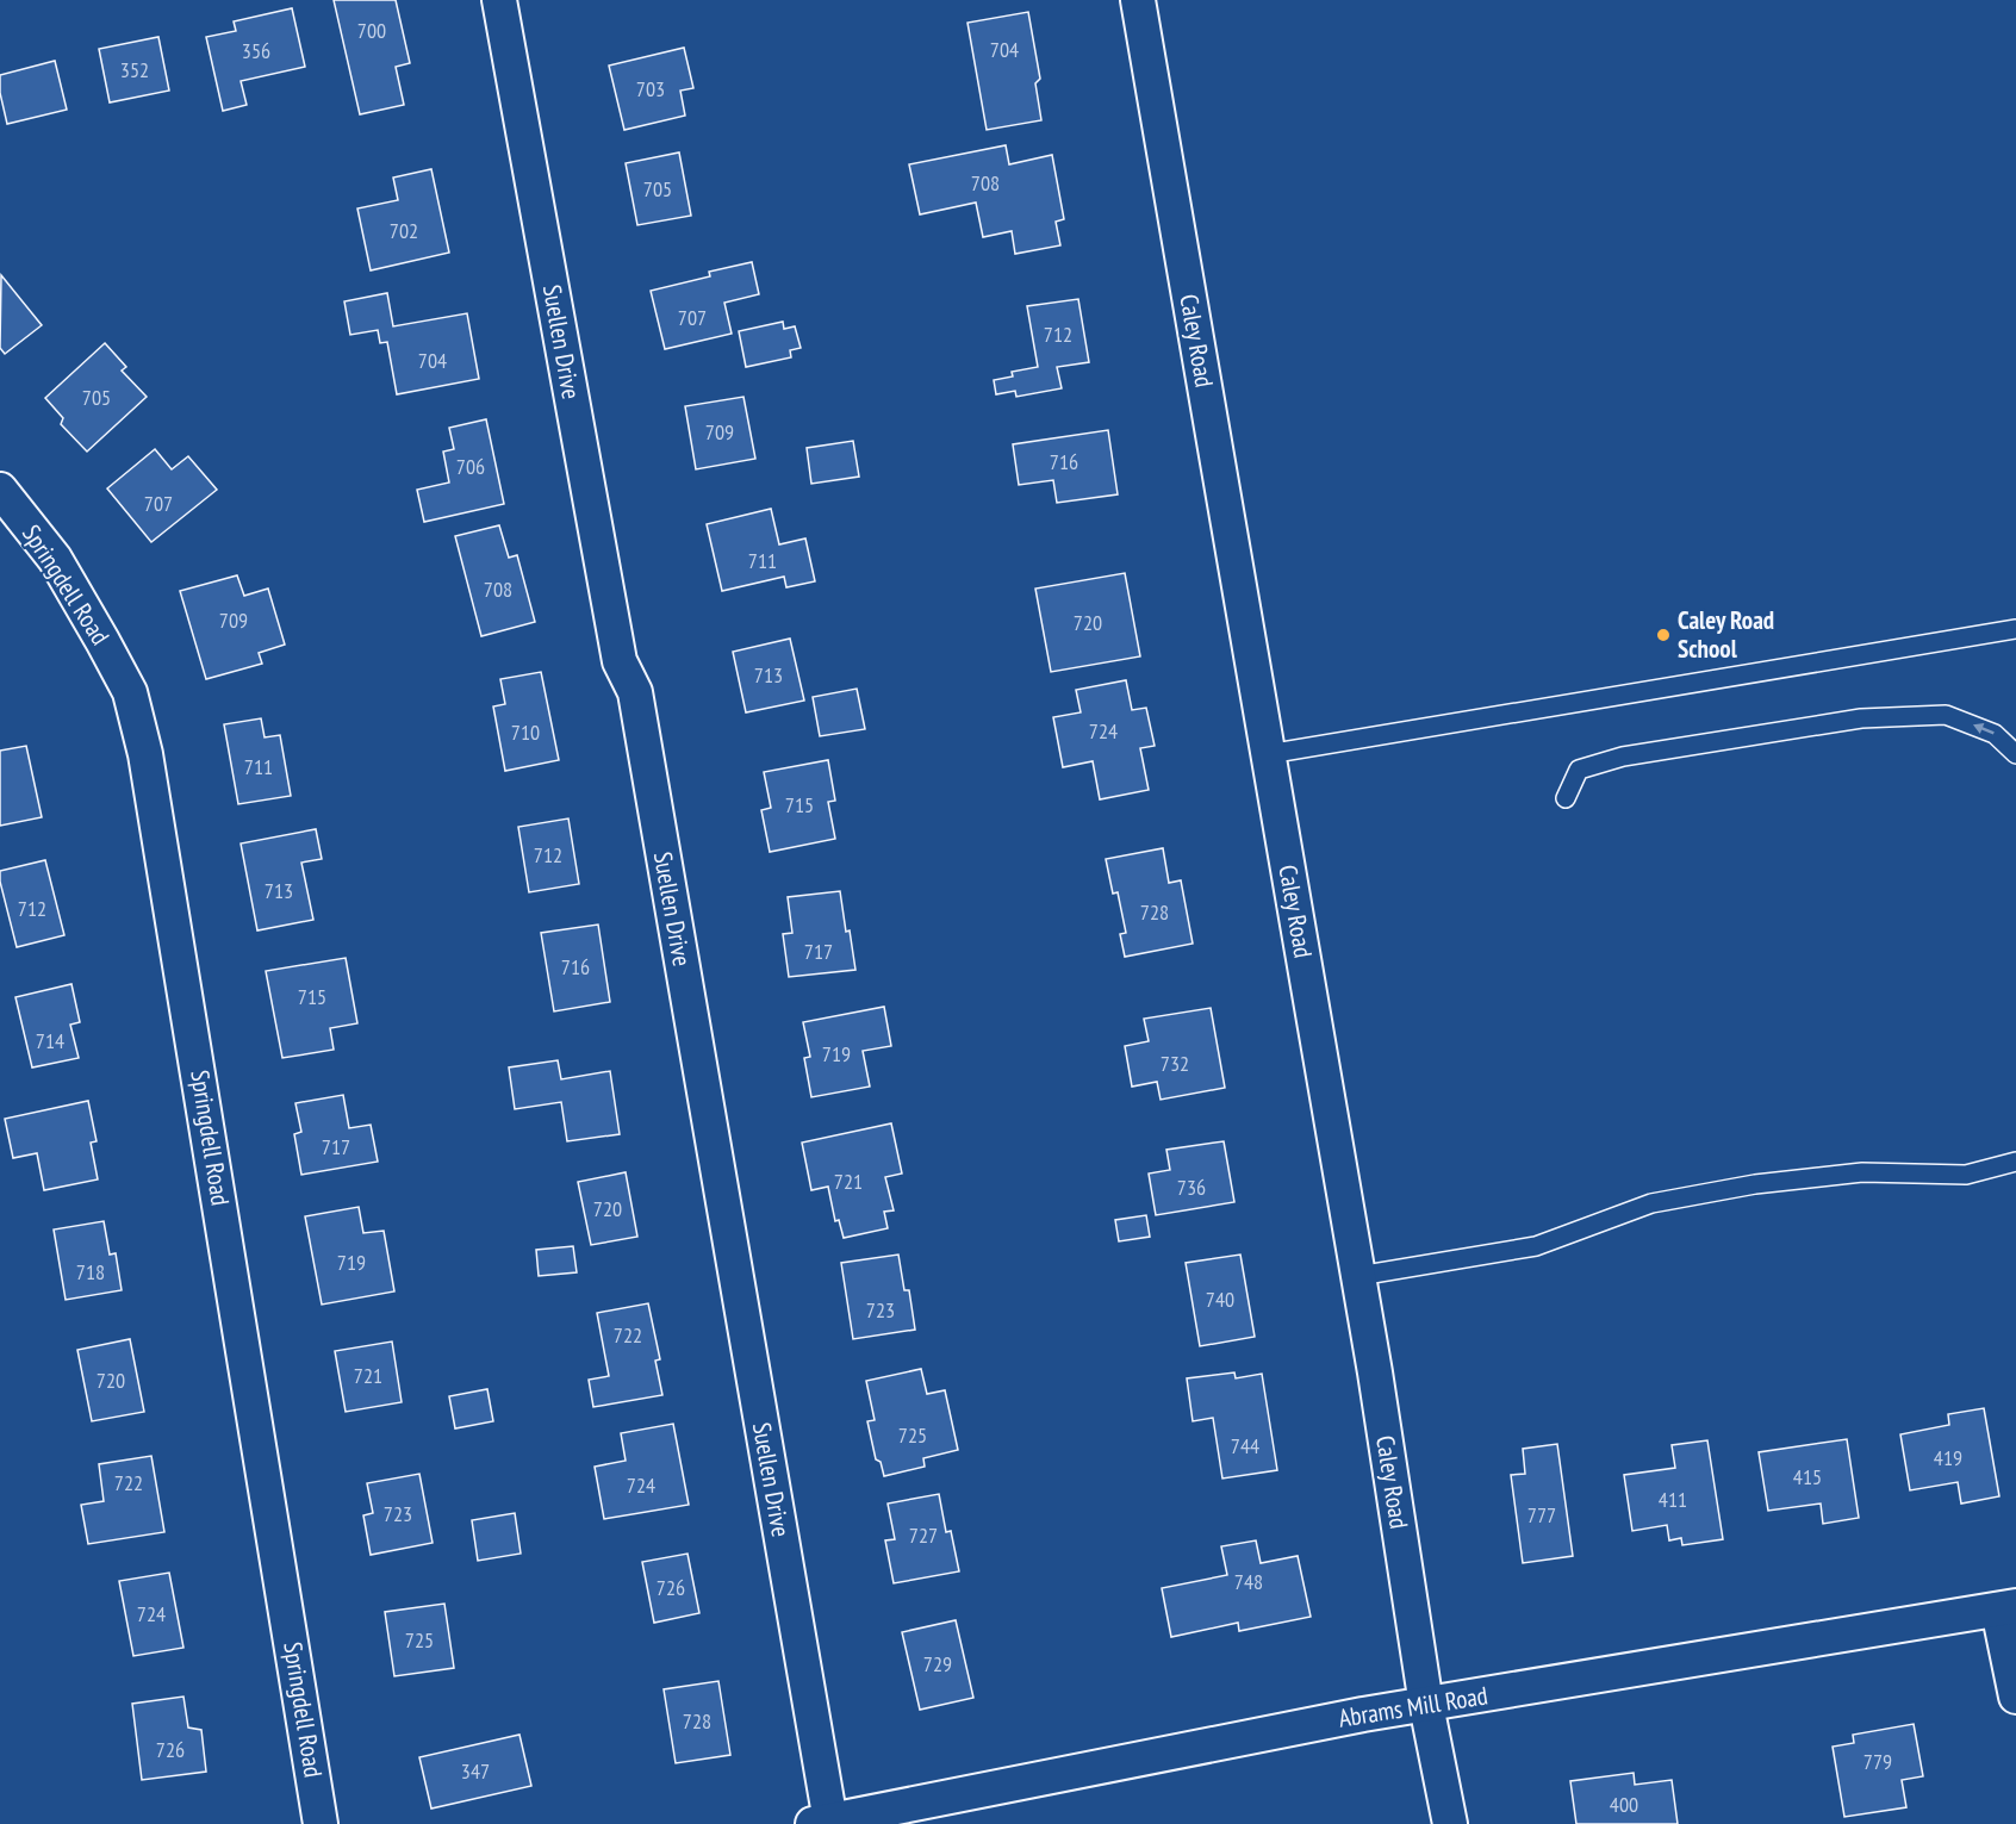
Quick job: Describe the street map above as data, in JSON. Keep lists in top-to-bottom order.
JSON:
{
  "streets": {
    "street": [
      "Caley Road",
      "Suellen Drive",
      "Springdell Road",
      "Abrams Mill Road"
    ]
  },
  "crossings": [
    ["Caley Road", "Abrams Mill Road"],
    ["Suellen Drive", "Abrams Mill Road"]
  ],
  "places": ["Caley Road School"],
  "house_numbers": [
    "700",
    "704",
    "356",
    "352",
    "703",
    "708",
    "705",
    "702",
    "707",
    "712",
    "704",
    "705",
    "709",
    "716",
    "706",
    "707",
    "711",
    "708",
    "709",
    "720",
    "713",
    "724",
    "710",
    "711",
    "715",
    "712",
    "713",
    "712",
    "728",
    "717",
    "716",
    "715",
    "714",
    "719",
    "732",
    "717",
    "721",
    "736",
    "720",
    "719",
    "718",
    "740",
    "723",
    "722",
    "721",
    "720",
    "725",
    "744",
    "419",
    "415",
    "722",
    "724",
    "411",
    "723",
    "777",
    "727",
    "748",
    "726",
    "724",
    "725",
    "729",
    "728",
    "726",
    "779",
    "347",
    "400"
  ]
}
